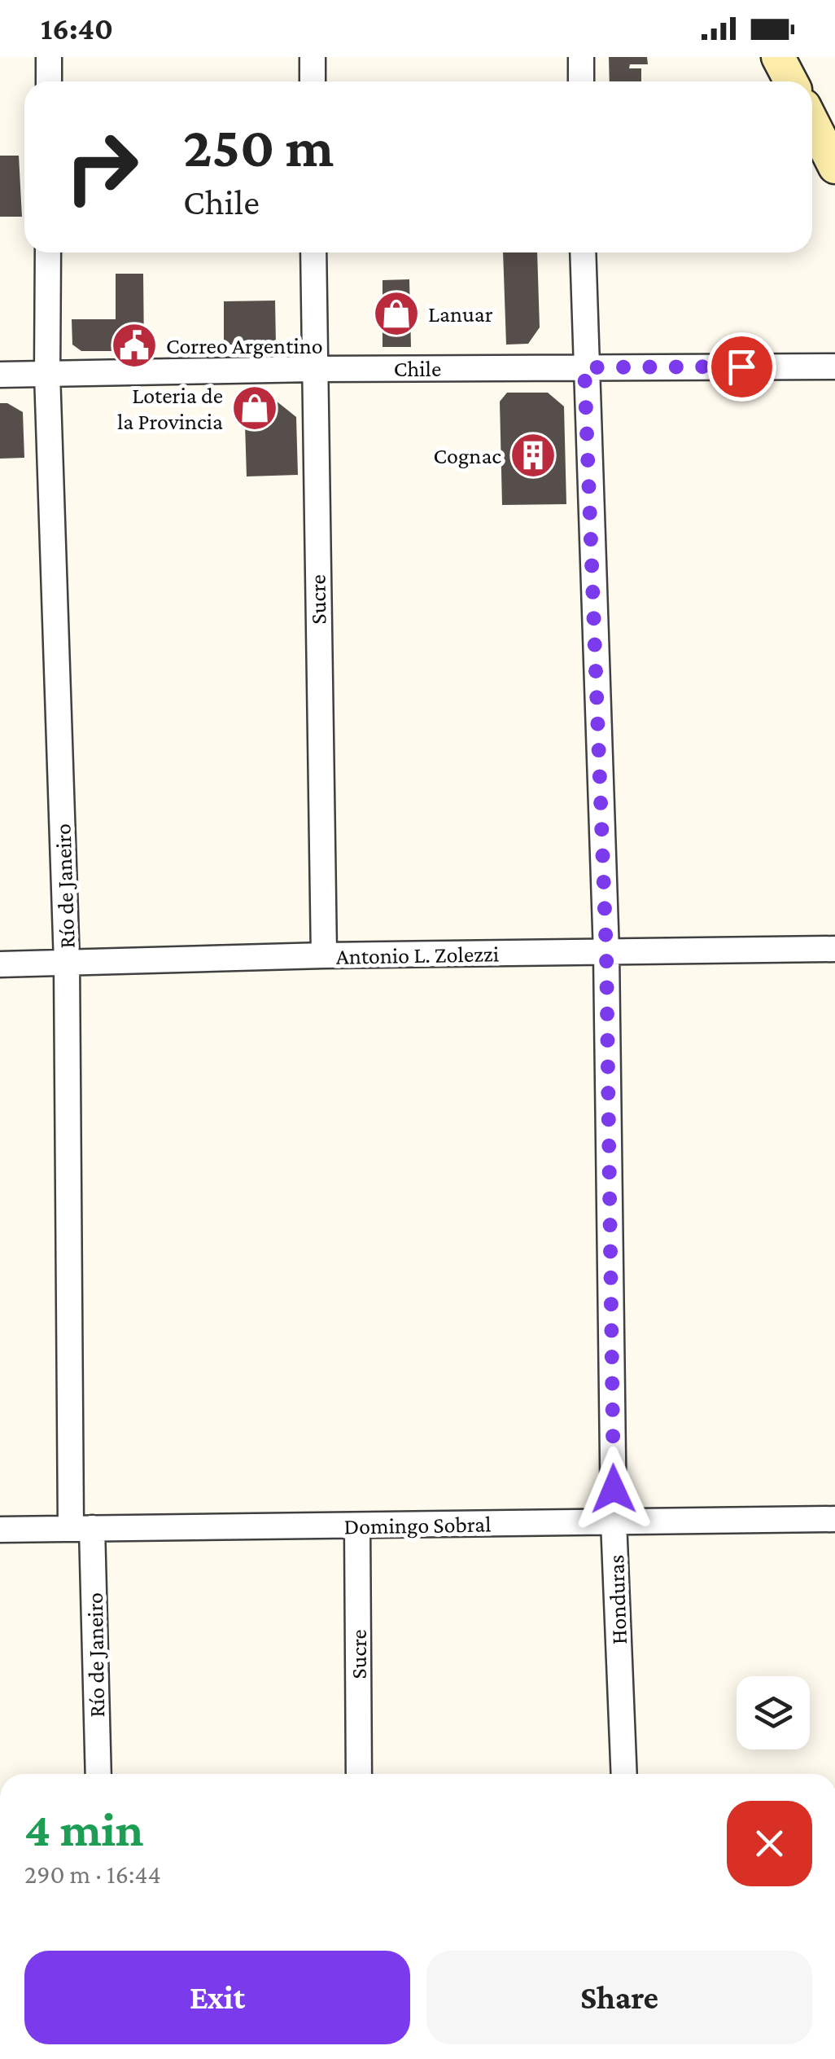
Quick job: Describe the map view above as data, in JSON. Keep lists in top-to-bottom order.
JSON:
{
  "streets": {
    "street": [
      "Chile",
      "Sucre",
      "Río de Janeiro",
      "Antonio L. Zolezzi",
      "Domingo Sobral",
      "Honduras"
    ]
  },
  "crossings": [
    ["Chile", "Sucre"],
    ["Chile", "Río de Janeiro"],
    ["Chile", "Honduras"],
    ["Sucre", "Antonio L. Zolezzi"],
    ["Sucre", "Domingo Sobral"],
    ["Río de Janeiro", "Antonio L. Zolezzi"],
    ["Río de Janeiro", "Domingo Sobral"],
    ["Antonio L. Zolezzi", "Honduras"],
    ["Domingo Sobral", "Honduras"]
  ],
  "places": {
    "shop": ["Lanuar", "Loteria de la Provincia"],
    "public building": ["Correo Argentino"],
    "building": ["Cognac"]
  },
  "page": {
    "status": "16:40",
    "turn": ["250 m", "Chile"],
    "heading": ["4 min", "290 m · 16:44"],
    "buttons": ["Exit", "Share"]
  }
}
